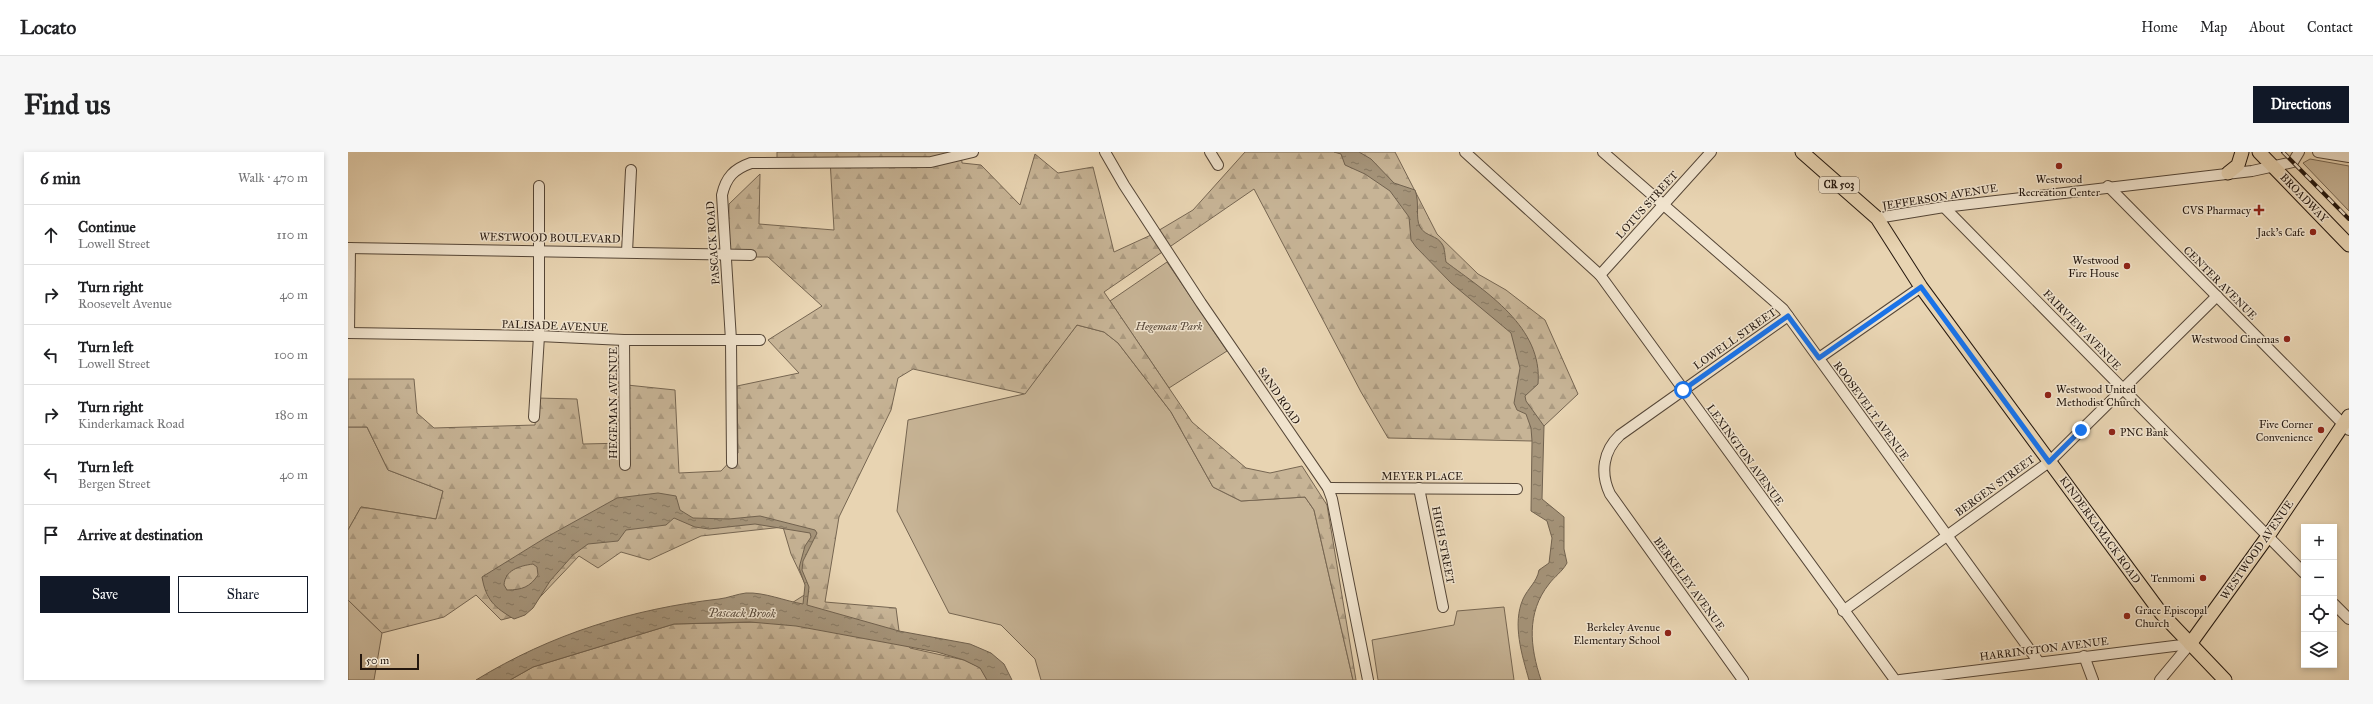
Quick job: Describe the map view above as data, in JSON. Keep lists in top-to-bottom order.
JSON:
{
  "streets": {
    "main road": [
      "CR 503",
      "BROADWAY",
      "KINDERKAMACK ROAD",
      "WESTWOOD AVENUE"
    ],
    "street": [
      "JEFFERSON AVENUE",
      "LOTUS STREET",
      "WESTWOOD BOULEVARD",
      "PASCACK ROAD",
      "CENTER AVENUE",
      "PALISADE AVENUE",
      "FAIRVIEW AVENUE",
      "LOWELL STREET",
      "SAND ROAD",
      "HEGEMAN AVENUE",
      "ROOSEVELT AVENUE",
      "LEXINGTON AVENUE",
      "MEYER PLACE",
      "BERGEN STREET",
      "HIGH STREET",
      "BERKELEY AVENUE",
      "HARRINGTON AVENUE"
    ]
  },
  "crossings": [
    ["JEFFERSON AVENUE", "BROADWAY"],
    ["JEFFERSON AVENUE", "CENTER AVENUE"],
    ["JEFFERSON AVENUE", "FAIRVIEW AVENUE"],
    ["JEFFERSON AVENUE", "KINDERKAMACK ROAD"],
    ["LOTUS STREET", "ROOSEVELT AVENUE"],
    ["LOTUS STREET", "LEXINGTON AVENUE"],
    ["WESTWOOD BOULEVARD", "PASCACK ROAD"],
    ["PASCACK ROAD", "PALISADE AVENUE"],
    ["CENTER AVENUE", "BERGEN STREET"],
    ["CENTER AVENUE", "WESTWOOD AVENUE"],
    ["PALISADE AVENUE", "HEGEMAN AVENUE"],
    ["FAIRVIEW AVENUE", "BERGEN STREET"],
    ["FAIRVIEW AVENUE", "WESTWOOD AVENUE"],
    ["LOWELL STREET", "ROOSEVELT AVENUE"],
    ["LOWELL STREET", "LEXINGTON AVENUE"],
    ["LOWELL STREET", "BERKELEY AVENUE"],
    ["SAND ROAD", "MEYER PLACE"],
    ["ROOSEVELT AVENUE", "BERGEN STREET"],
    ["ROOSEVELT AVENUE", "HARRINGTON AVENUE"],
    ["LEXINGTON AVENUE", "BERGEN STREET"],
    ["MEYER PLACE", "HIGH STREET"],
    ["BERGEN STREET", "KINDERKAMACK ROAD"],
    ["KINDERKAMACK ROAD", "WESTWOOD AVENUE"],
    ["KINDERKAMACK ROAD", "HARRINGTON AVENUE"],
    ["WESTWOOD AVENUE", "HARRINGTON AVENUE"]
  ],
  "water": ["Pascack Brook"],
  "parks": ["Hegeman Park"],
  "places": {
    "other": [
      "Westwood Recreation Center",
      "Jack's Cafe",
      "Westwood Fire House",
      "Westwood Cinemas",
      "Westwood United Methodist Church",
      "Five Corner Convenience",
      "PNC Bank",
      "Tenmomi",
      "Grace Episcopal Church",
      "Berkeley Avenue Elementary School"
    ],
    "health": ["CVS Pharmacy"]
  },
  "scale_bar": "50 m",
  "page": {
    "header": "Locato",
    "nav": [
      "Home",
      "Map",
      "About",
      "Contact"
    ],
    "buttons": [
      "Directions",
      ["Save", "Share"]
    ],
    "title": "Find us",
    "heading": ["6 min", "Walk · 470 m"],
    "list": [
      ["Continue", "Lowell Street", "110 m"],
      ["Turn right", "Roosevelt Avenue", "40 m"],
      ["Turn left", "Lowell Street", "100 m"],
      ["Turn right", "Kinderkamack Road", "180 m"],
      ["Turn left", "Bergen Street", "40 m"],
      "Arrive at destination"
    ],
    "map_buttons": ["+", "−"],
    "scale": "50 m"
  }
}
